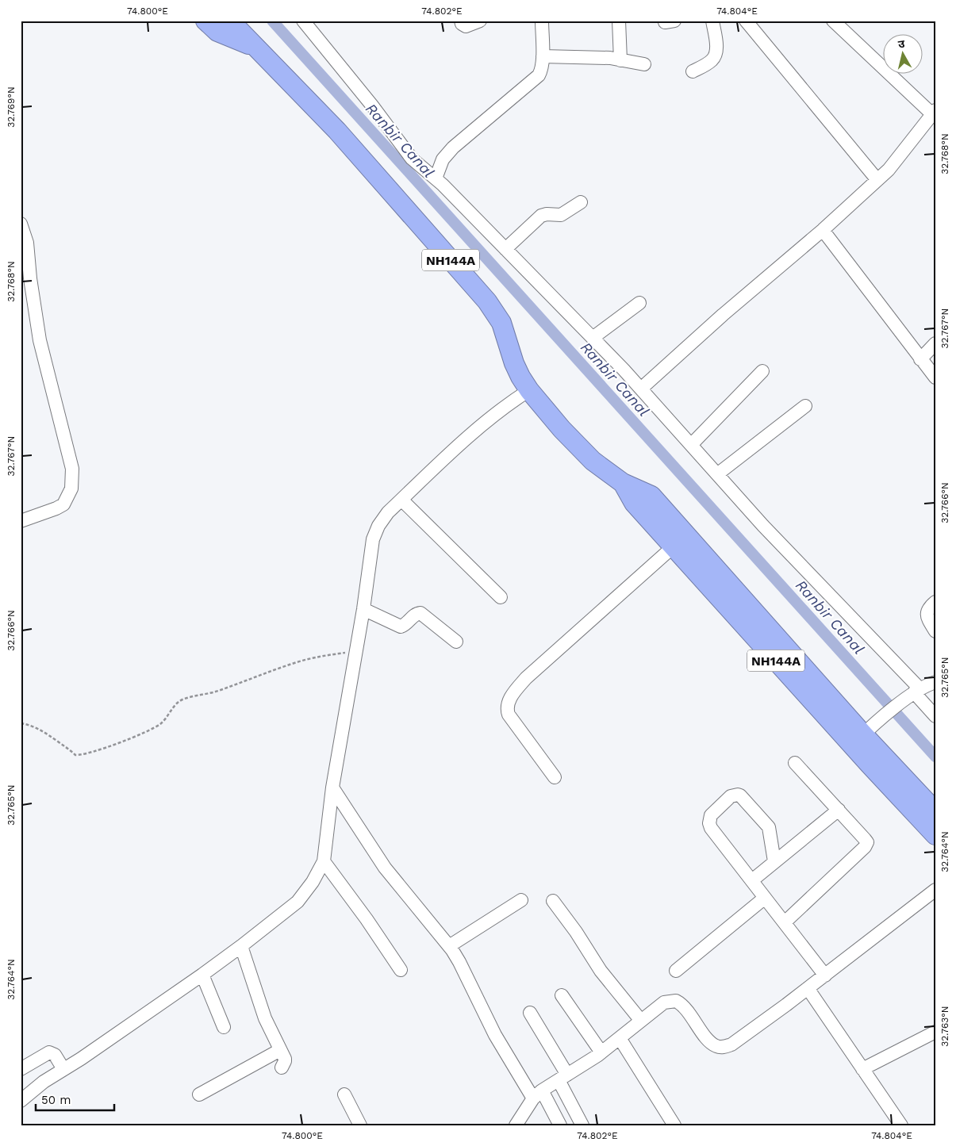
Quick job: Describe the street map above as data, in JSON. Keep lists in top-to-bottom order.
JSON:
{
  "streets": {
    "highway": ["NH144A"]
  },
  "water": ["Ranbir Canal"],
  "scale_bar": "50 m",
  "north": "top",
  "coordinates": [
    "74.800°E",
    "74.802°E",
    "74.804°E",
    "32.769°N",
    "32.768°N",
    "32.767°N",
    "32.766°N",
    "32.765°N",
    "32.764°N",
    "32.763°N"
  ]
}
